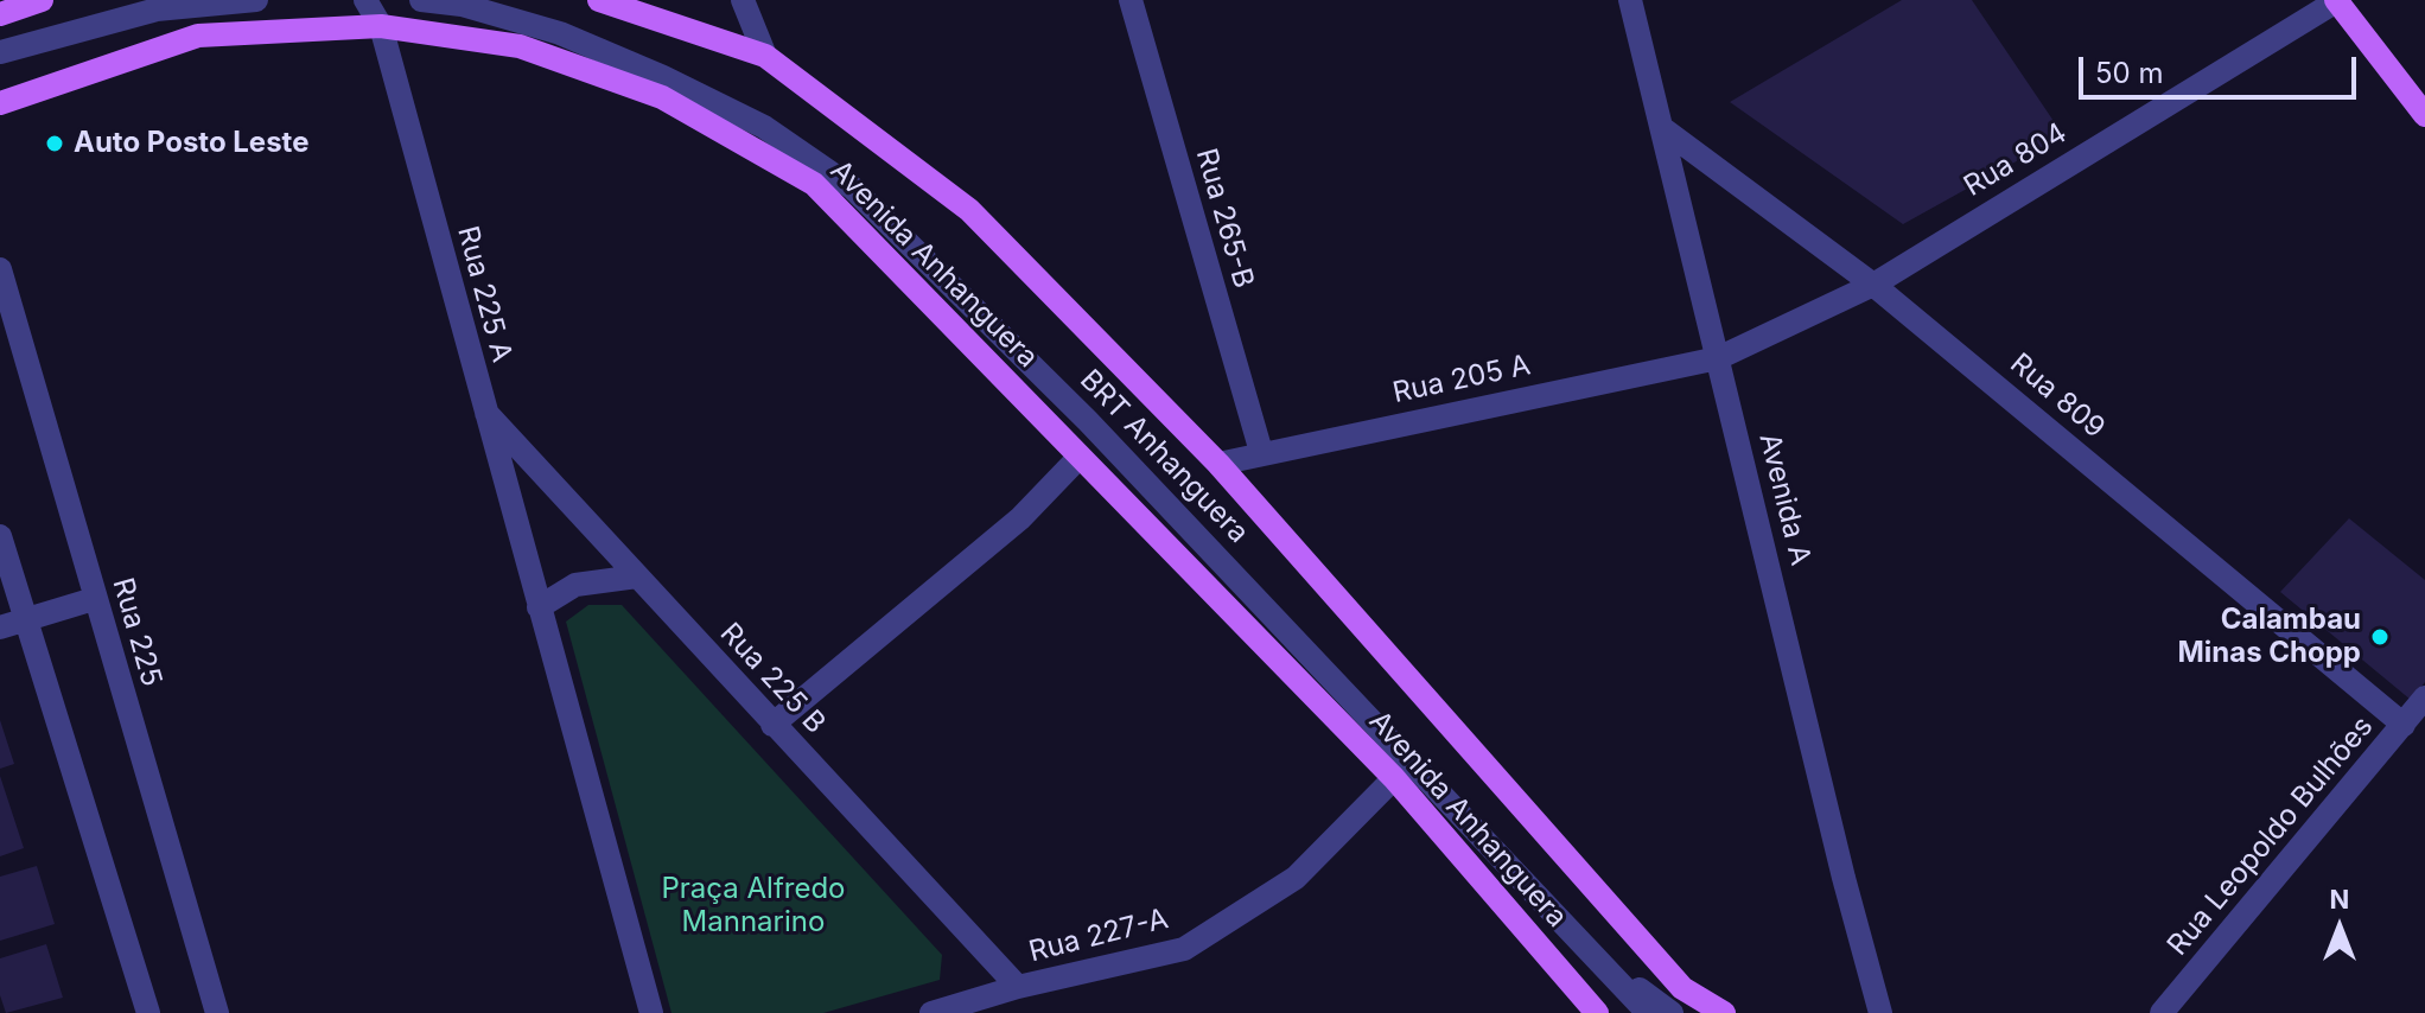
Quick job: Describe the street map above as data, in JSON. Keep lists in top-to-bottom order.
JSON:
{
  "streets": {
    "main road": ["Avenida Anhanguera"],
    "street": [
      "Rua 804",
      "Rua 265-B",
      "Rua 225 A",
      "Rua 205 A",
      "Rua 809",
      "BRT Anhanguera",
      "Avenida A",
      "Rua 225",
      "Rua 225 B",
      "Rua Leopoldo Bulhões",
      "Rua 227-A"
    ]
  },
  "crossings": [
    ["Rua 804", "Rua 205 A"],
    ["Rua 804", "Rua 809"],
    ["Rua 804", "Avenida A"],
    ["Rua 265-B", "Rua 205 A"],
    ["Avenida Anhanguera", "Rua 225 A"],
    ["Avenida Anhanguera", "Rua 205 A"],
    ["Avenida Anhanguera", "Rua 227-A"],
    ["Rua 225 A", "Rua 225 B"],
    ["Rua 205 A", "Avenida A"],
    ["Rua 809", "Avenida A"],
    ["Rua 809", "Rua Leopoldo Bulhões"],
    ["Rua 225 B", "Rua 227-A"]
  ],
  "parks": ["Praça Alfredo Mannarino"],
  "places": ["Auto Posto Leste", "Calambau Minas Chopp"],
  "scale_bar": "50 m",
  "north": "top"
}
